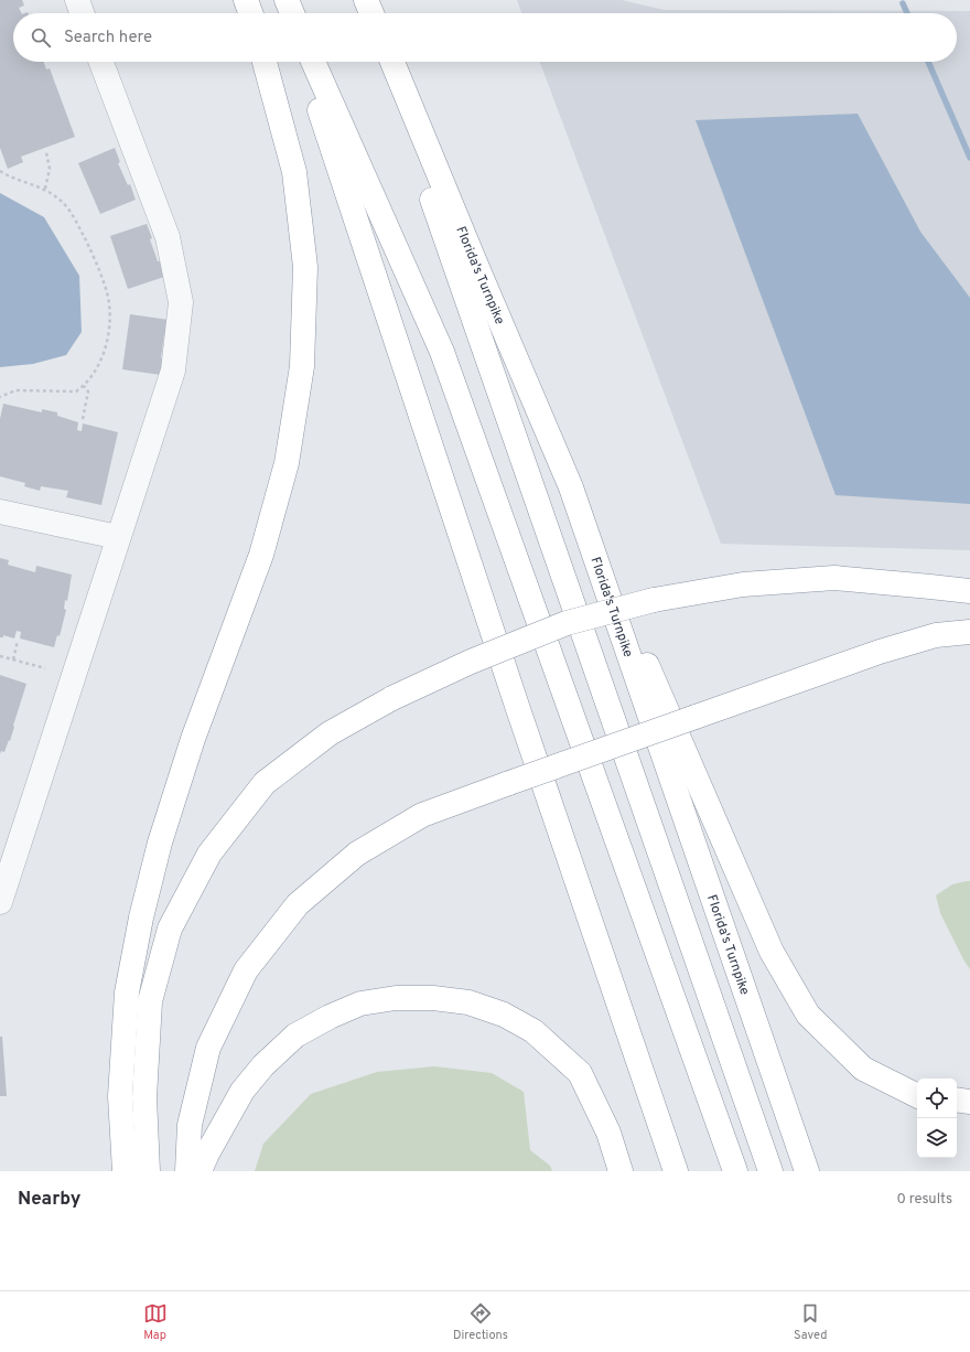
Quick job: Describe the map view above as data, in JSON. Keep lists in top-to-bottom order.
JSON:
{
  "streets": {
    "highway": ["Florida's Turnpike"]
  },
  "page": {
    "search": "Search here",
    "heading": ["Nearby", "0 results"],
    "nav": ["Map", "Directions", "Saved"]
  }
}
